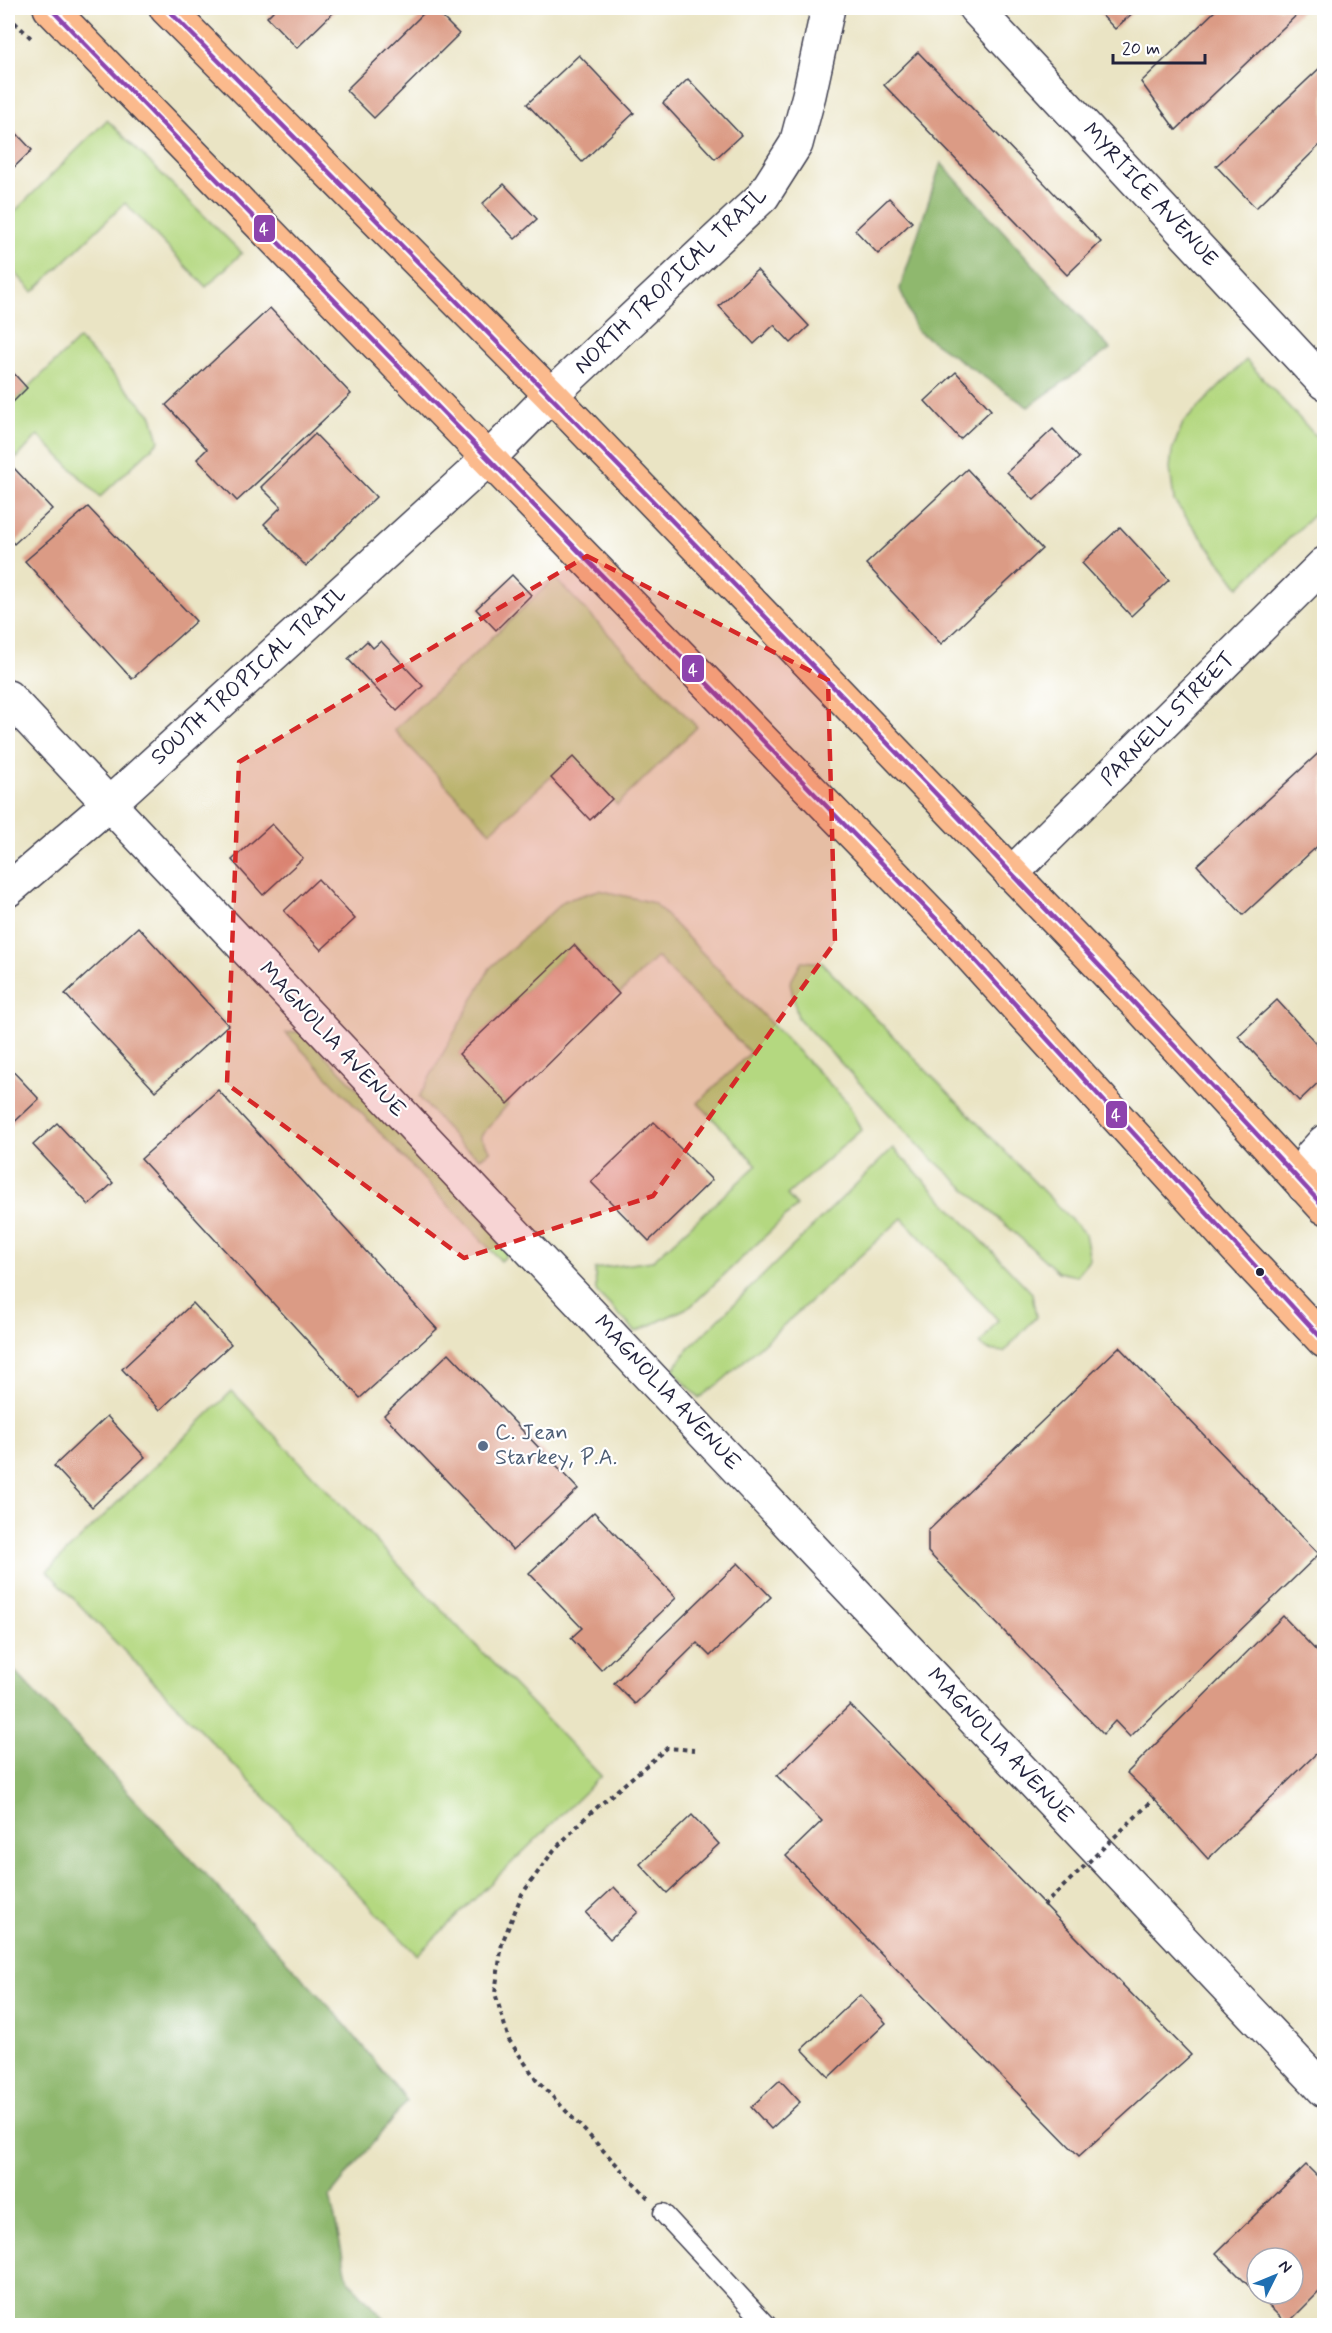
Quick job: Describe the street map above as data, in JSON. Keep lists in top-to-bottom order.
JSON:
{
  "streets": {
    "street": [
      "MYRTICE AVENUE",
      "NORTH TROPICAL TRAIL",
      "SOUTH TROPICAL TRAIL",
      "PARNELL STREET",
      "MAGNOLIA AVENUE"
    ]
  },
  "crossings": [
    ["NORTH TROPICAL TRAIL", "SOUTH TROPICAL TRAIL"],
    ["SOUTH TROPICAL TRAIL", "MAGNOLIA AVENUE"]
  ],
  "places": ["C. Jean Starkey, P.A."],
  "lines": ["transit line 4"],
  "scale_bar": "20 m",
  "north": "top right"
}
